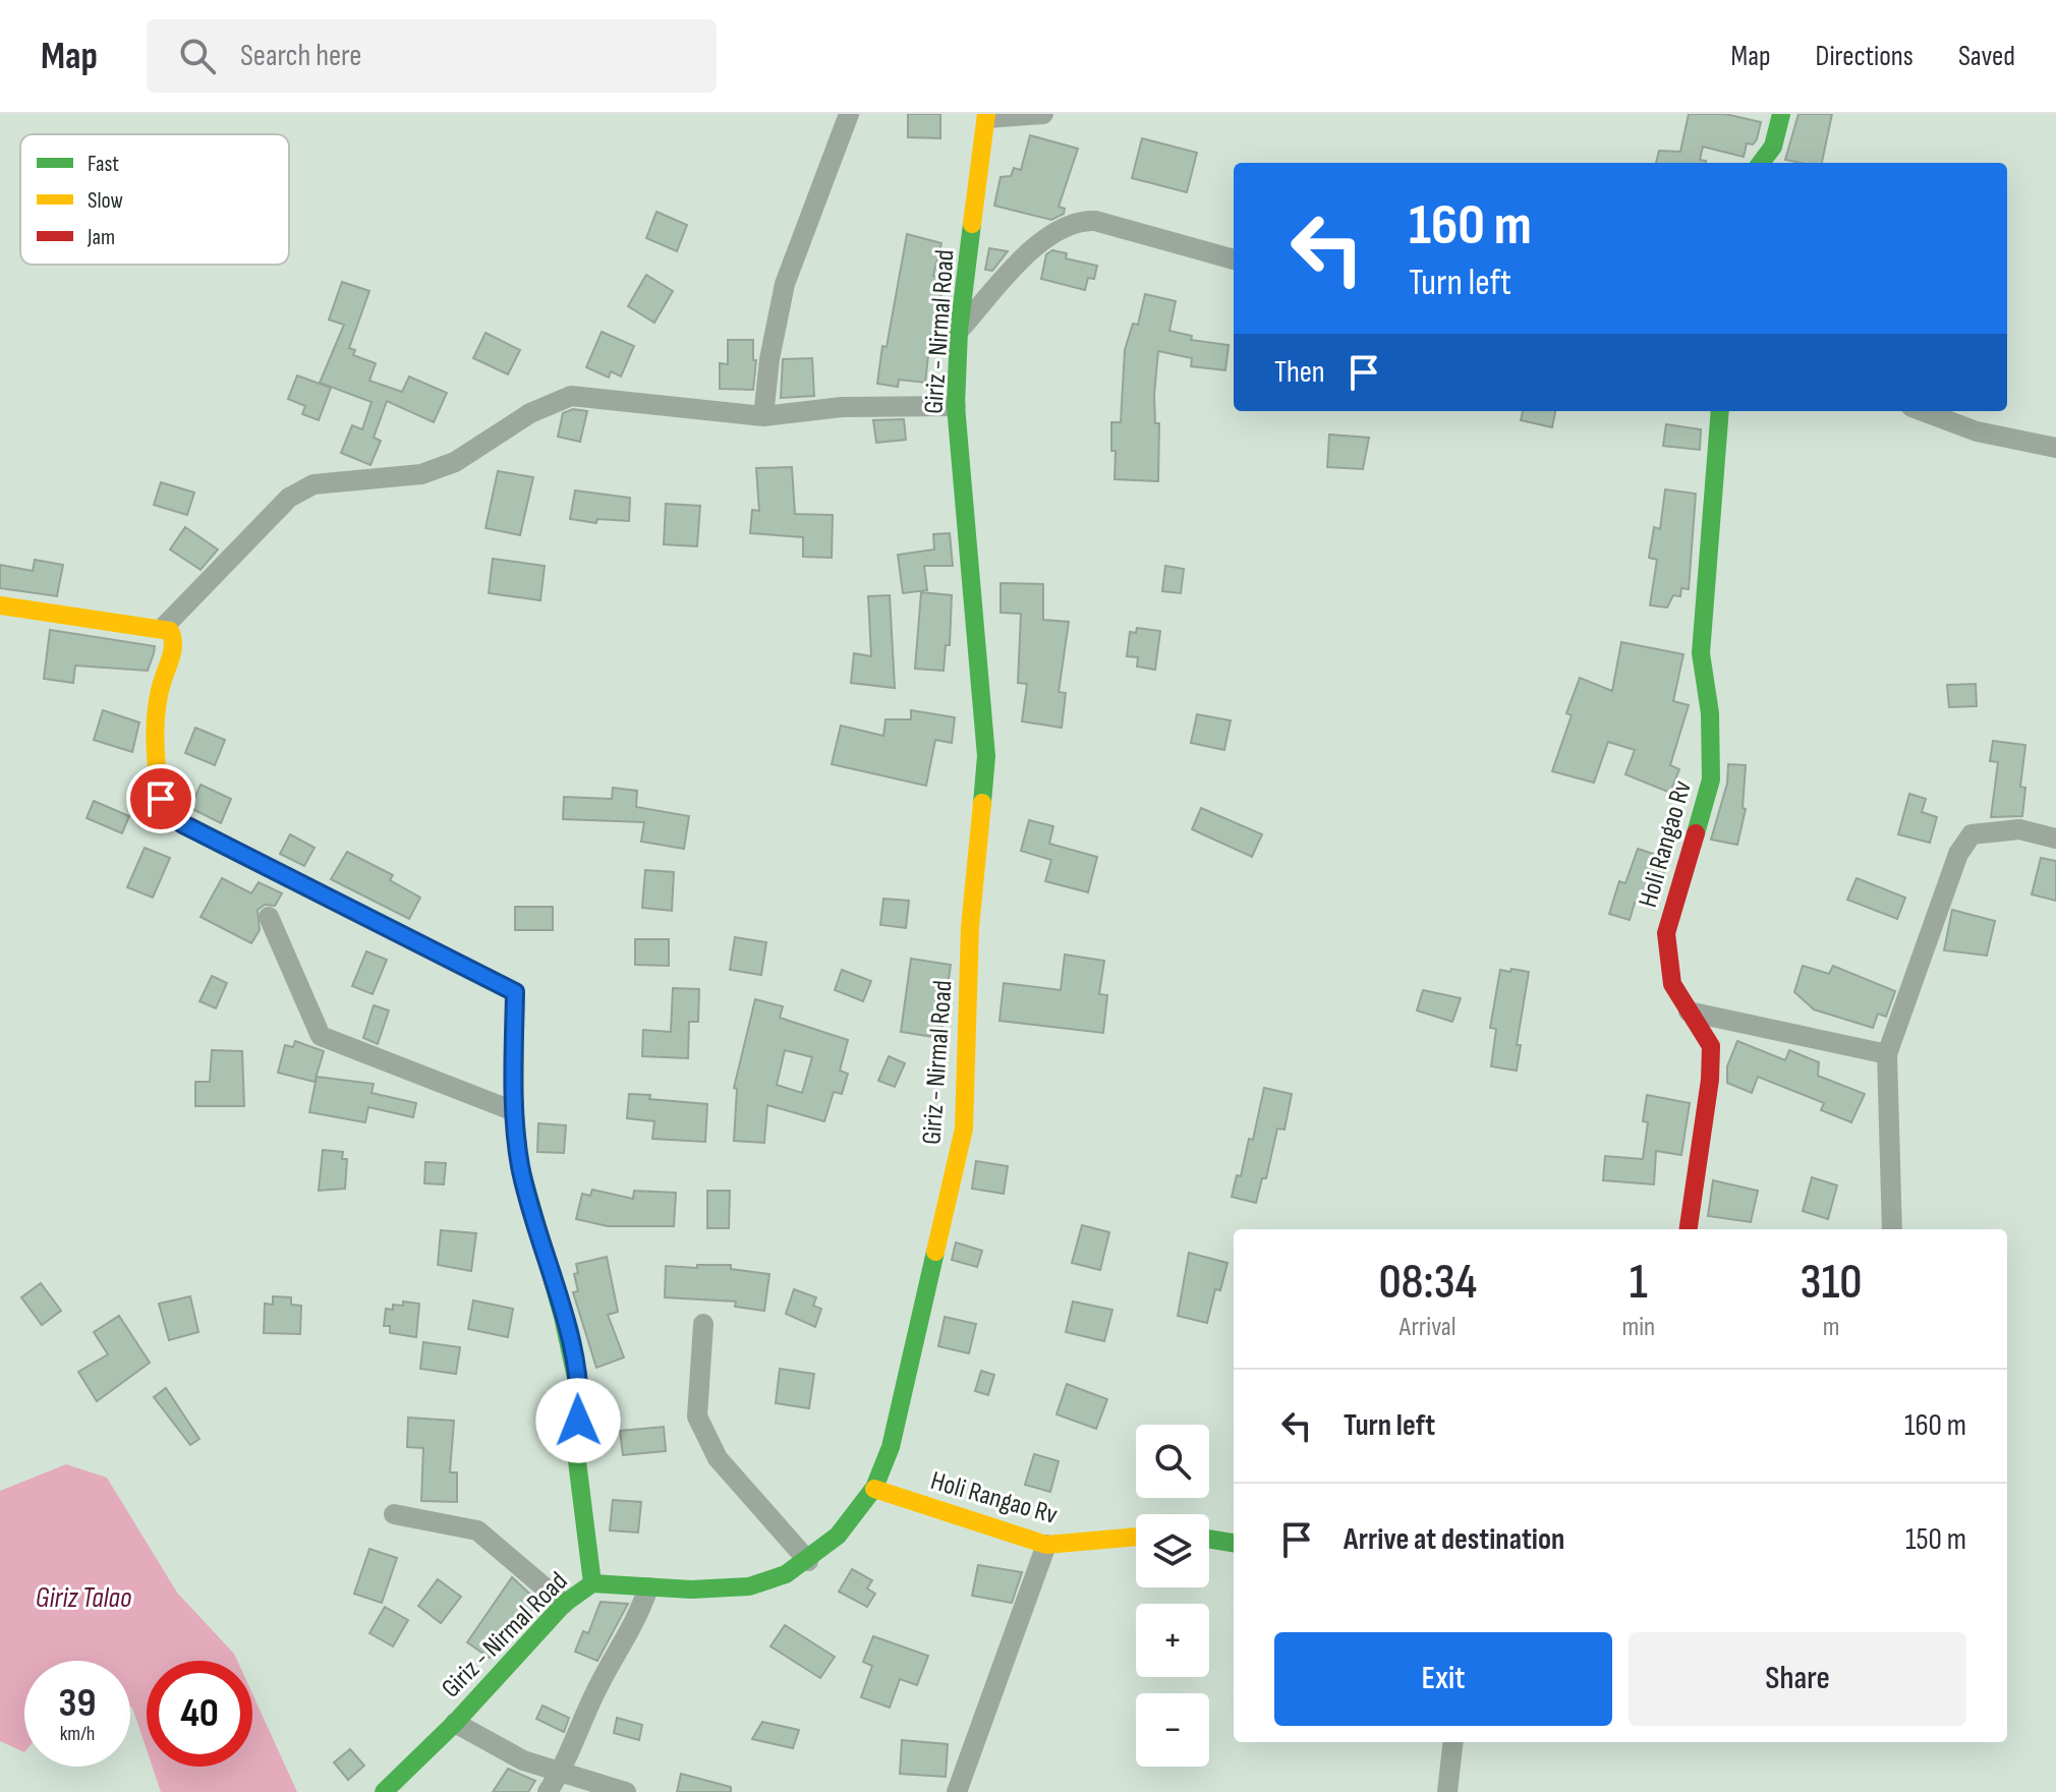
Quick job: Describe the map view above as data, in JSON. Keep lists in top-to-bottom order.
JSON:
{
  "streets": {
    "street": ["Giriz - Nirmal Road", "Holi Rangao Rv"]
  },
  "crossings": [
    ["Giriz - Nirmal Road", "Holi Rangao Rv"]
  ],
  "water": ["Giriz Talao"],
  "legend": ["Fast", "Slow", "Jam"],
  "page": {
    "header": "Map",
    "search": "Search here",
    "nav": ["Map", "Directions", "Saved"],
    "turn": ["160 m", "Turn left"],
    "then": "Then",
    "eta": [
      "08:34",
      "Arrival",
      "1",
      "min",
      "310",
      "m"
    ],
    "list": [
      {
        "name": "Turn left",
        "value": "160 m"
      },
      {
        "name": "Arrive at destination",
        "value": "150 m"
      }
    ],
    "map_buttons": ["+", "−"],
    "buttons": ["Exit", "Share"],
    "speed": "39 km/h",
    "limit": "40"
  }
}
